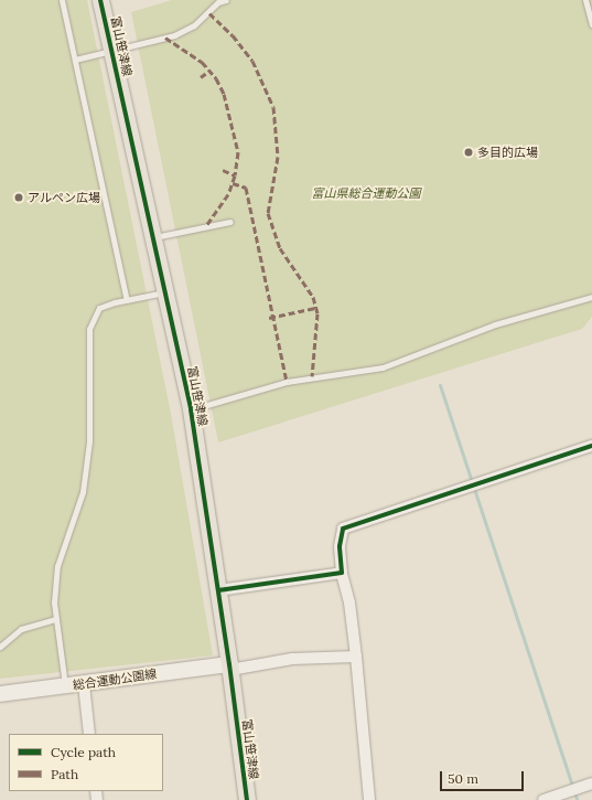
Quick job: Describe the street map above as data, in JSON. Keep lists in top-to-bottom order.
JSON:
{
  "streets": {
    "main road": ["富山笹津線", "総合運動公園線"]
  },
  "crossings": [
    ["富山笹津線", "総合運動公園線"]
  ],
  "parks": ["富山県総合運動公園"],
  "places": ["多目的広場", "アルペン広場"],
  "legend": ["Cycle path", "Path"],
  "scale_bar": "50 m"
}
